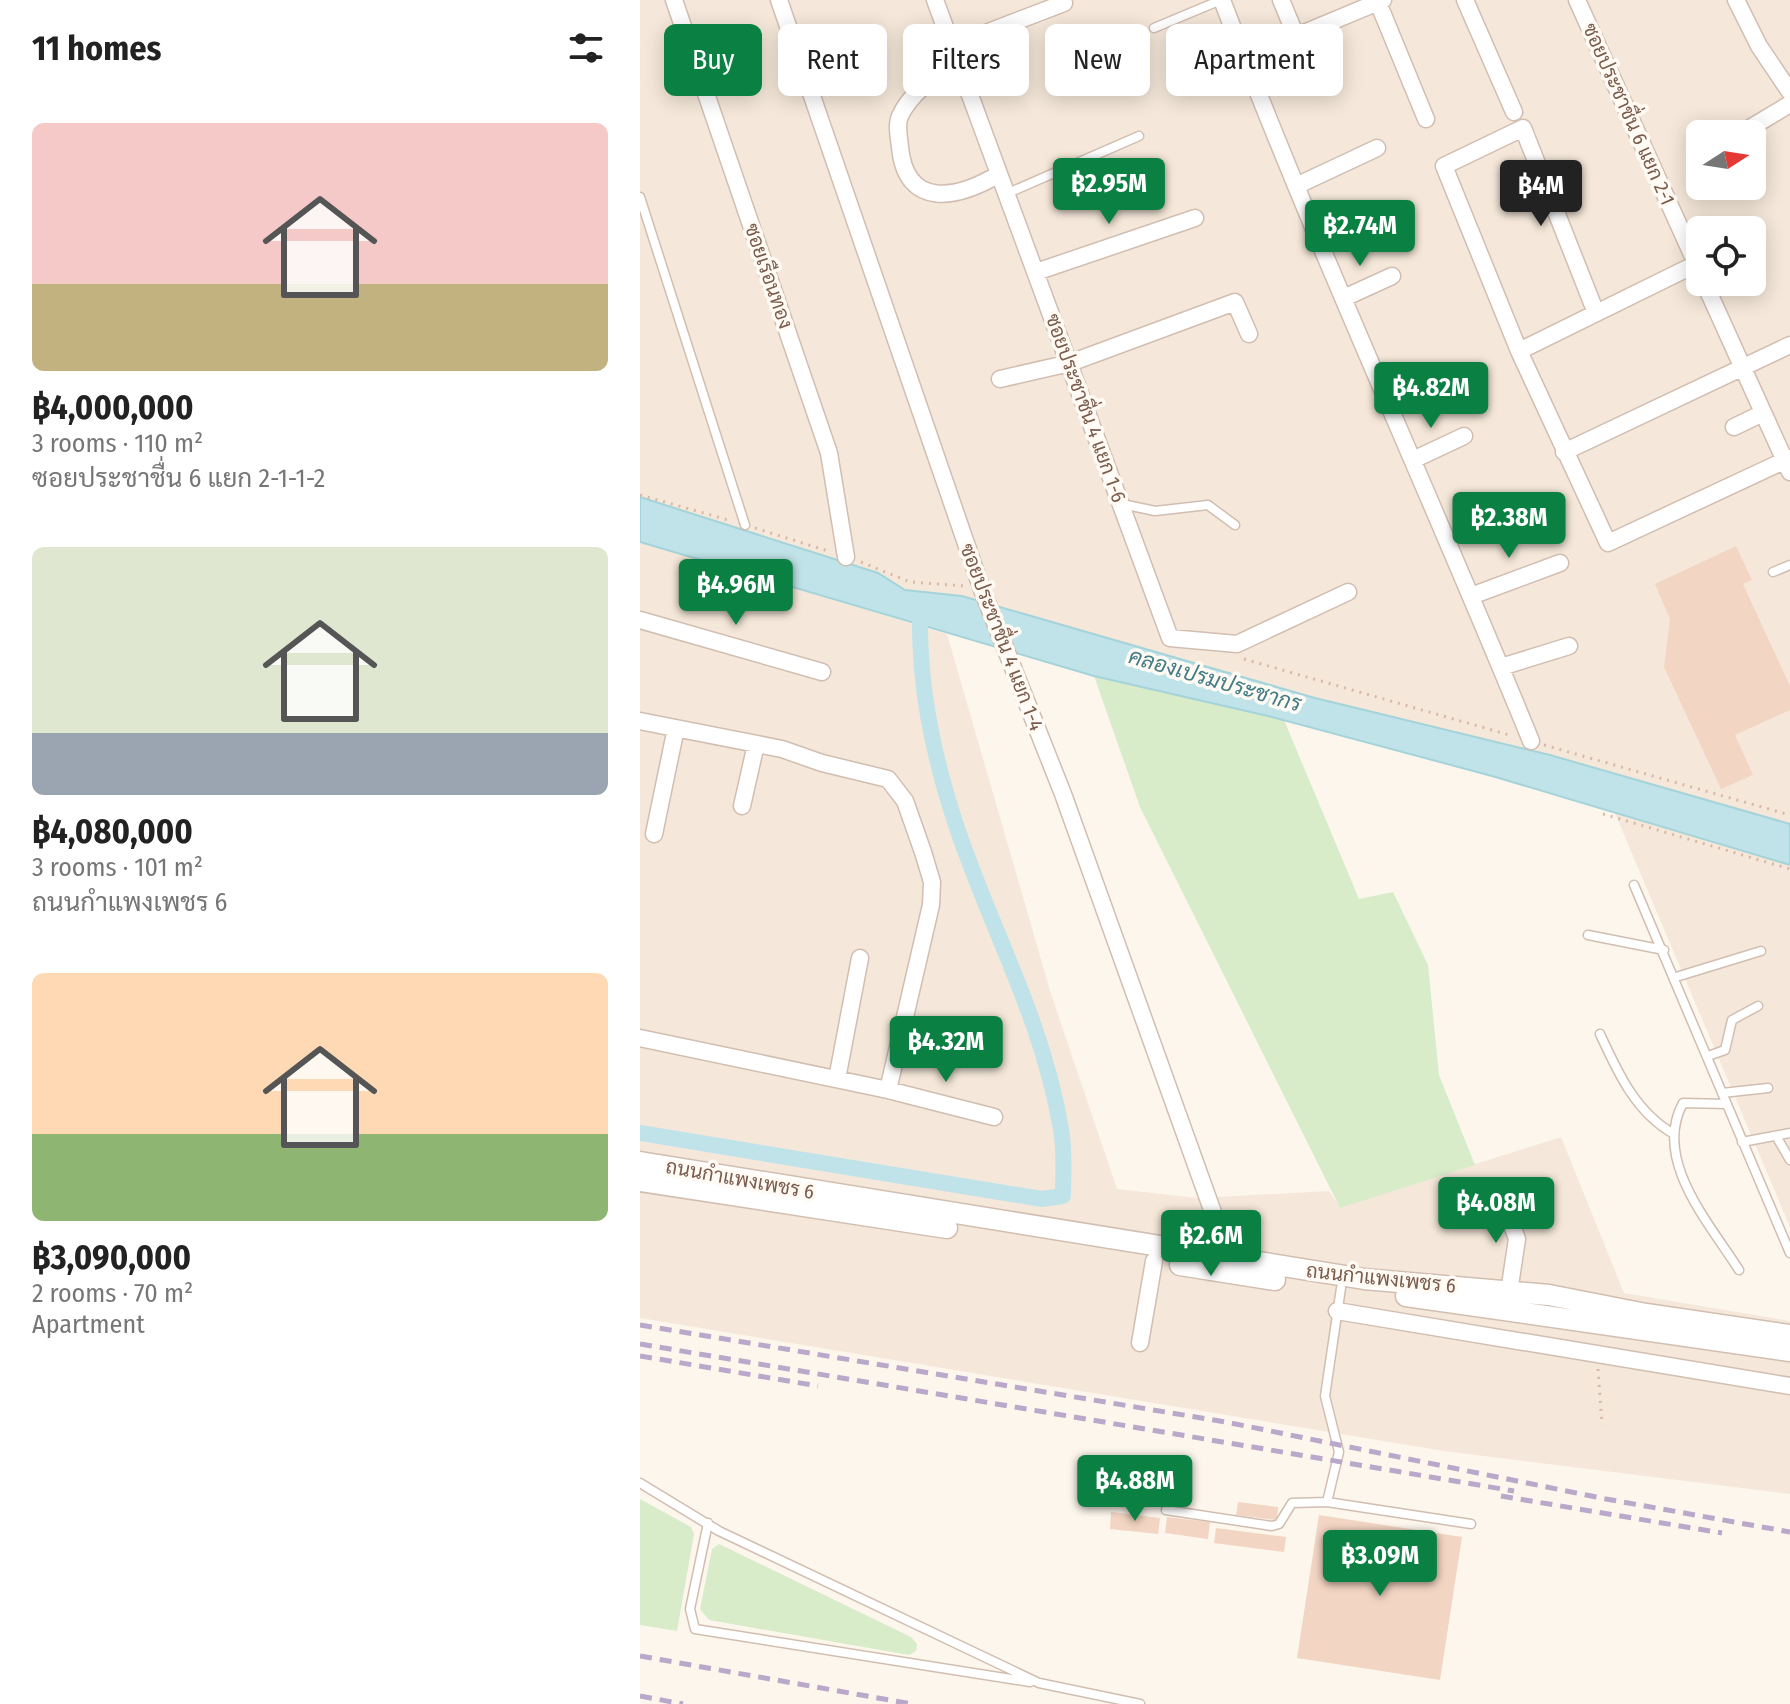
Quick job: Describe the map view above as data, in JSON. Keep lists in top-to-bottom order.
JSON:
{
  "streets": {
    "street": [
      "ซอยประชาชื่น 6 แยก 2-1",
      "ซอยเรือนทอง",
      "ซอยประชาชื่น 4 แยก 1-6",
      "ซอยประชาชื่น 4 แยก 1-4",
      "ถนนกำแพงเพชร 6"
    ]
  },
  "crossings": [
    ["ซอยประชาชื่น 4 แยก 1-4", "ถนนกำแพงเพชร 6"]
  ],
  "water": ["คลองเปรมประชากร"],
  "north": "right",
  "page": {
    "heading": "11 homes",
    "chip": [
      "Buy",
      "Rent",
      "Filters",
      "New",
      "Apartment"
    ],
    "list": [
      {
        "name": "฿4,000,000",
        "note": "3 rooms · 110 m² · ซอยประชาชื่น 6 แยก 2-1-1-2"
      },
      {
        "name": "฿4,080,000",
        "note": "3 rooms · 101 m² · ถนนกำแพงเพชร 6"
      },
      {
        "name": "฿3,090,000",
        "note": "2 rooms · 70 m² · Apartment"
      }
    ],
    "price": [
      "฿2.95M",
      "฿4M",
      "฿2.74M",
      "฿4.82M",
      "฿2.38M",
      "฿4.96M",
      "฿4.32M",
      "฿4.08M",
      "฿2.6M",
      "฿4.88M",
      "฿3.09M"
    ]
  }
}
